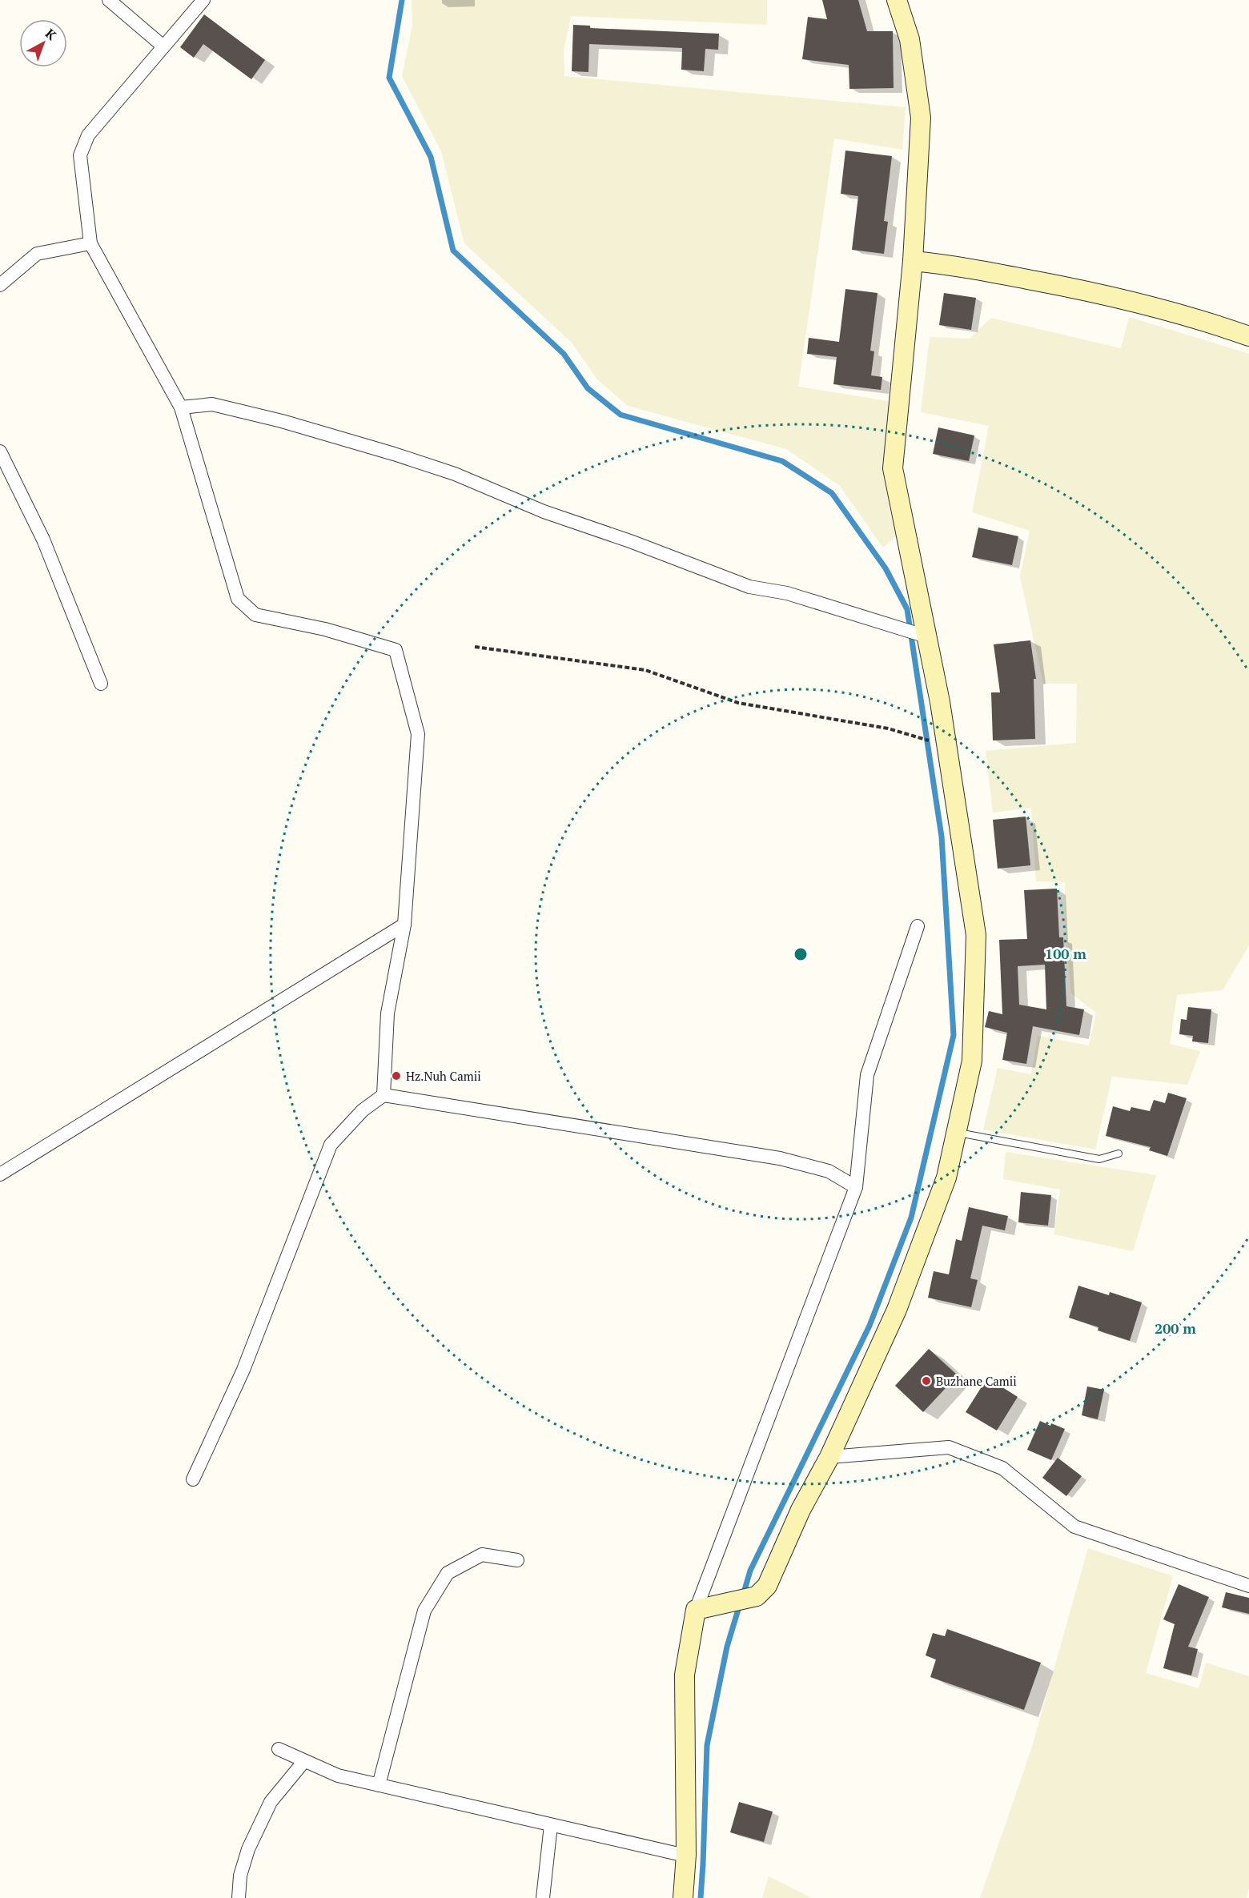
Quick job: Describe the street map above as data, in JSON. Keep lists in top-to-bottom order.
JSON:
{
  "places": ["Hz.Nuh Camii", "Buzhane Camii"],
  "north": "top right",
  "rings": ["100 m", "200 m"]
}
